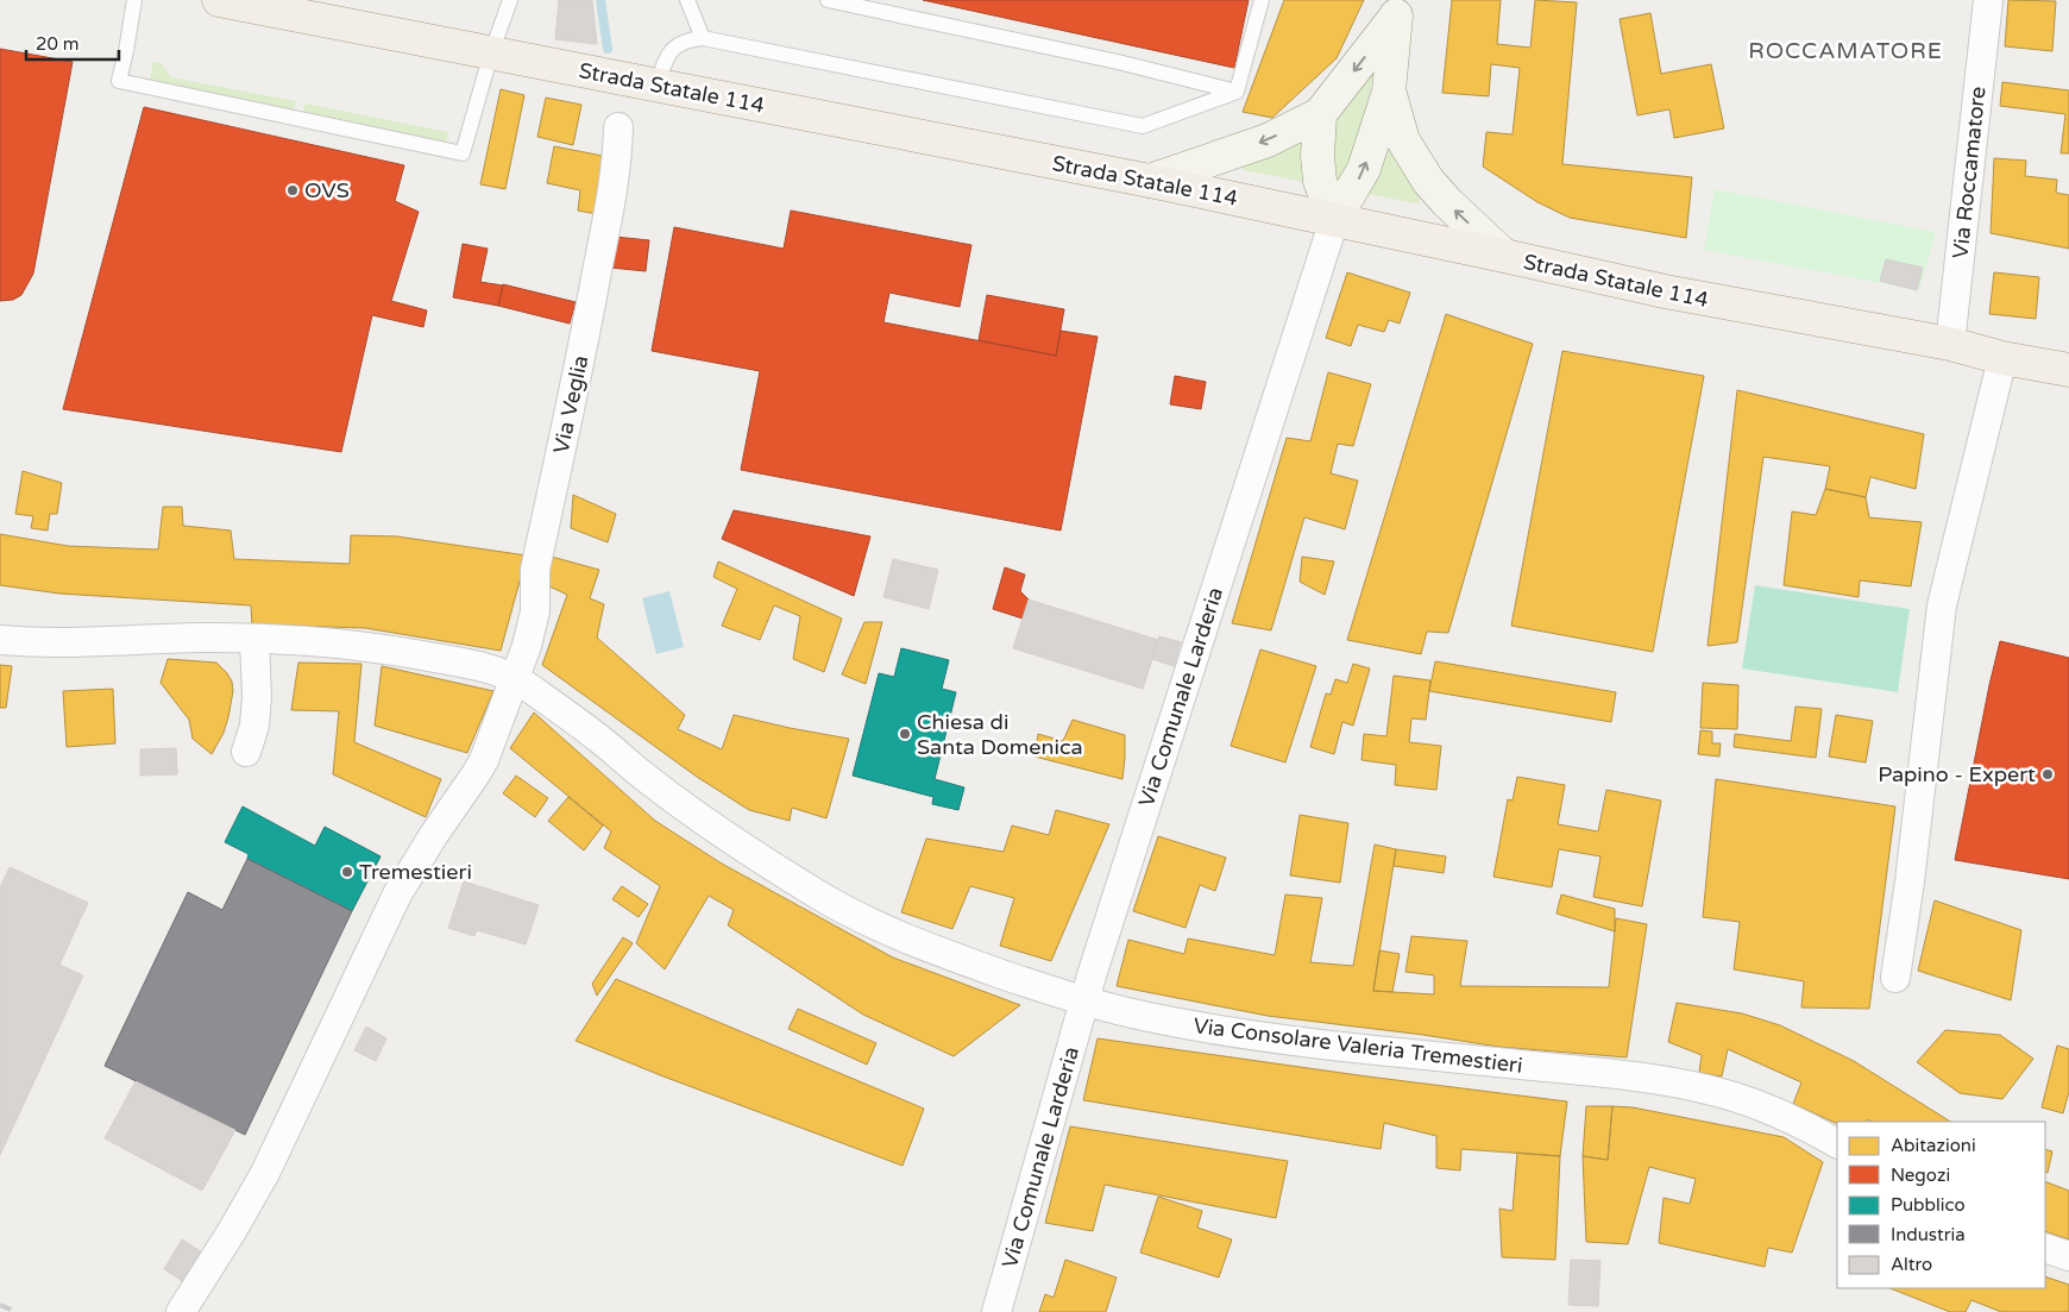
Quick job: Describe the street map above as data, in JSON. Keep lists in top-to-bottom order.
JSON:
{
  "streets": {
    "main road": ["Strada Statale 114"],
    "street": [
      "Via Roccamatore",
      "Via Veglia",
      "Via Comunale Larderia",
      "Via Consolare Valeria Tremestieri"
    ]
  },
  "crossings": [
    ["Strada Statale 114", "Via Roccamatore"],
    ["Strada Statale 114", "Via Comunale Larderia"],
    ["Via Veglia", "Via Consolare Valeria Tremestieri"],
    ["Via Comunale Larderia", "Via Consolare Valeria Tremestieri"]
  ],
  "districts": ["ROCCAMATORE"],
  "places": [
    "OVS",
    "Chiesa di Santa Domenica",
    "Papino - Expert",
    "Tremestieri"
  ],
  "legend": [
    "Abitazioni",
    "Negozi",
    "Pubblico",
    "Industria",
    "Altro"
  ],
  "scale_bar": "20 m"
}
